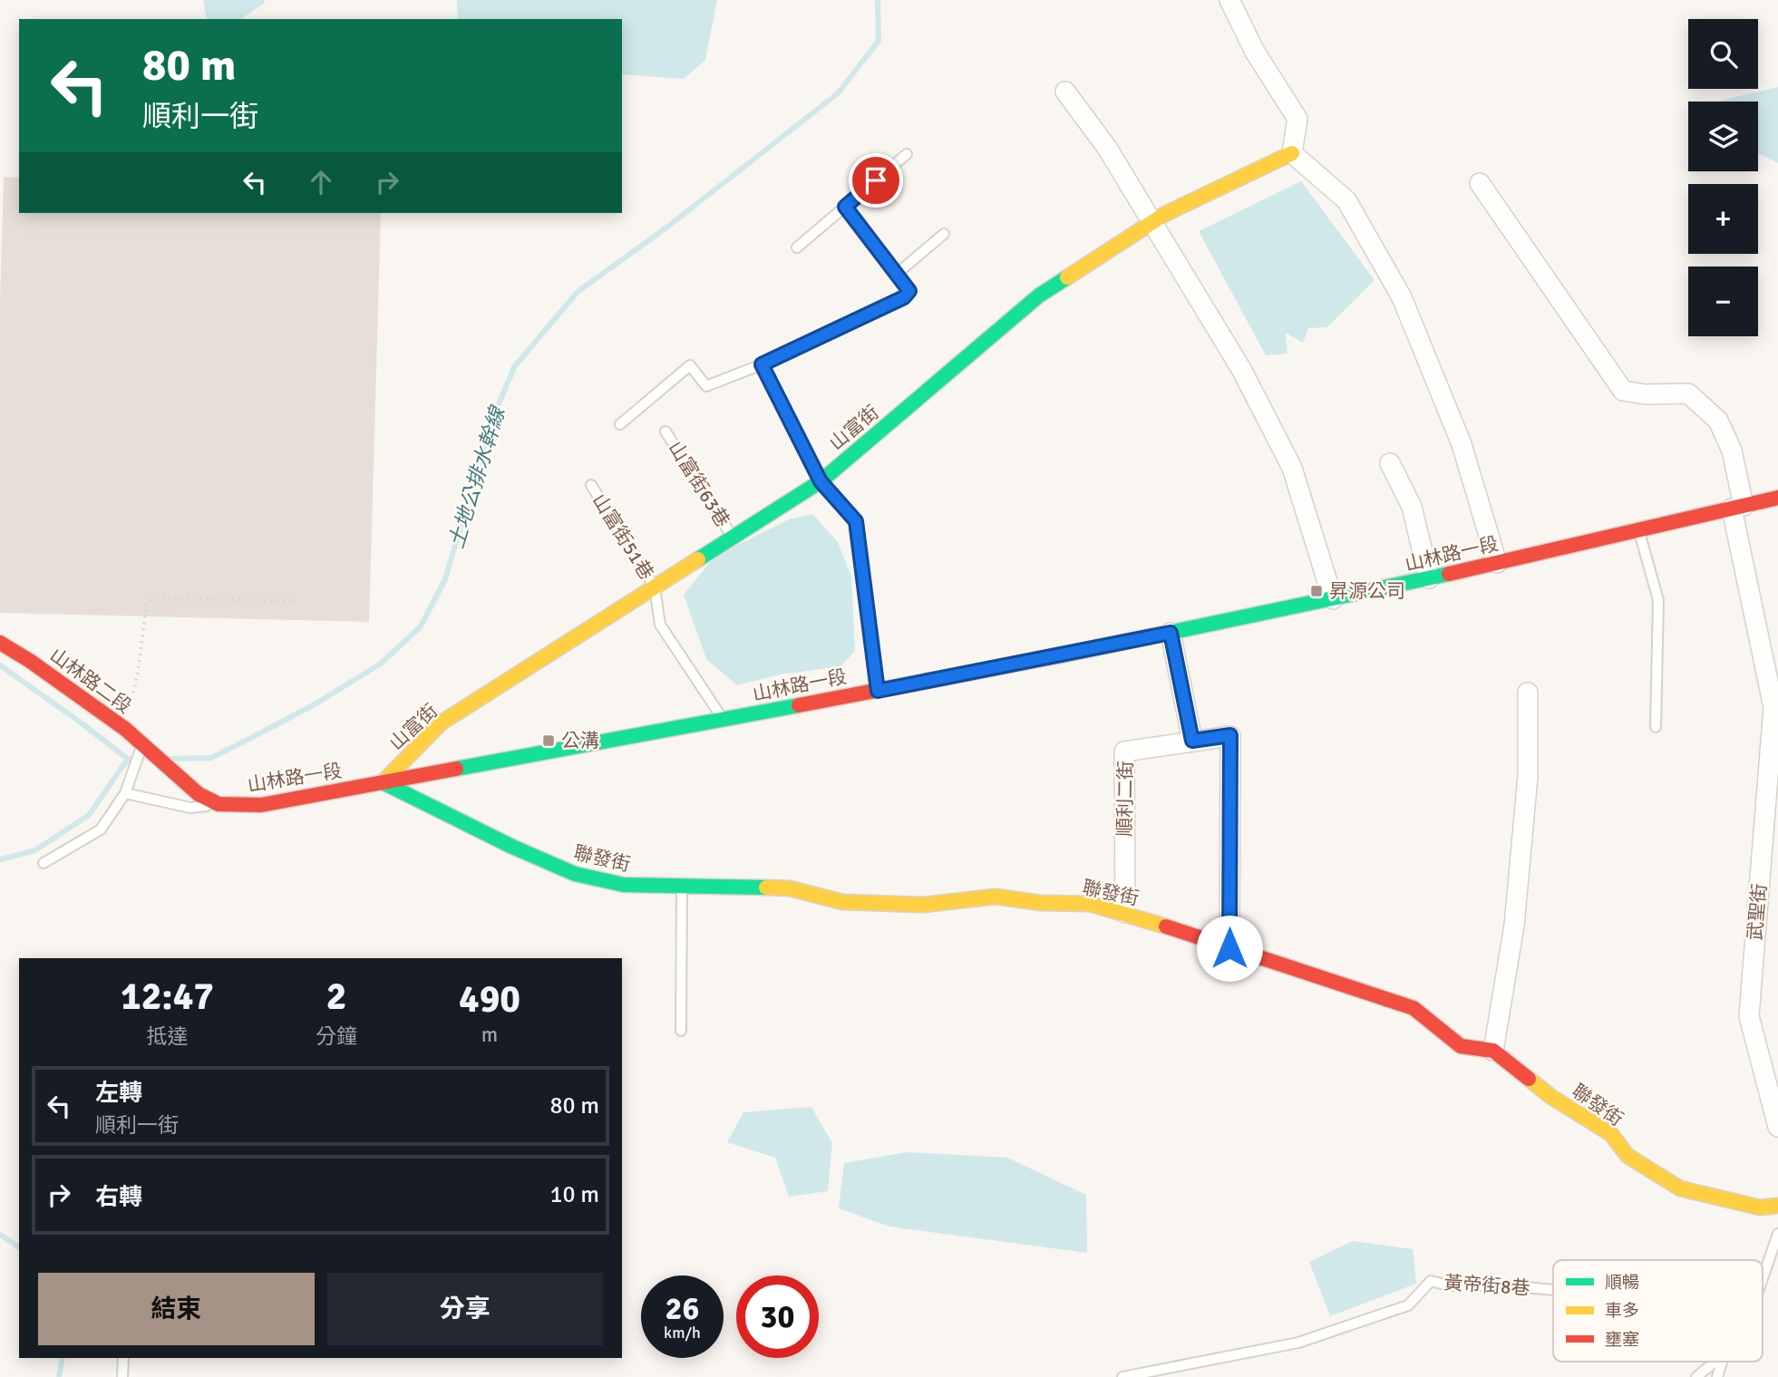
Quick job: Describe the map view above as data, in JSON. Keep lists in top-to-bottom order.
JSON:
{
  "streets": {
    "street": [
      "山富街",
      "山林路一段",
      "山林路二段",
      "順利二街",
      "聯發街",
      "武聖街"
    ],
    "lane": ["山富街63巷", "山富街51巷", "黃帝街8巷"]
  },
  "crossings": [
    ["山富街", "山富街63巷"],
    ["山富街", "山富街51巷"],
    ["山富街", "山林路一段"],
    ["山富街", "聯發街"],
    ["山林路一段", "山林路二段"],
    ["山林路一段", "聯發街"],
    ["山林路一段", "武聖街"],
    ["順利二街", "聯發街"]
  ],
  "water": ["土地公排水幹線"],
  "places": {
    "transit": ["昇源公司", "公溝"]
  },
  "legend": ["順暢", "車多", "壅塞"],
  "page": {
    "map_buttons": ["+", "−"],
    "turn": ["80 m", "順利一街"],
    "eta": [
      "12:47",
      "抵達",
      "2",
      "分鐘",
      "490",
      "m"
    ],
    "list": [
      {
        "name": "左轉",
        "note": "順利一街",
        "value": "80 m"
      },
      {
        "name": "右轉",
        "value": "10 m"
      }
    ],
    "buttons": ["結束", "分享"],
    "speed": "26 km/h",
    "limit": "30"
  }
}
